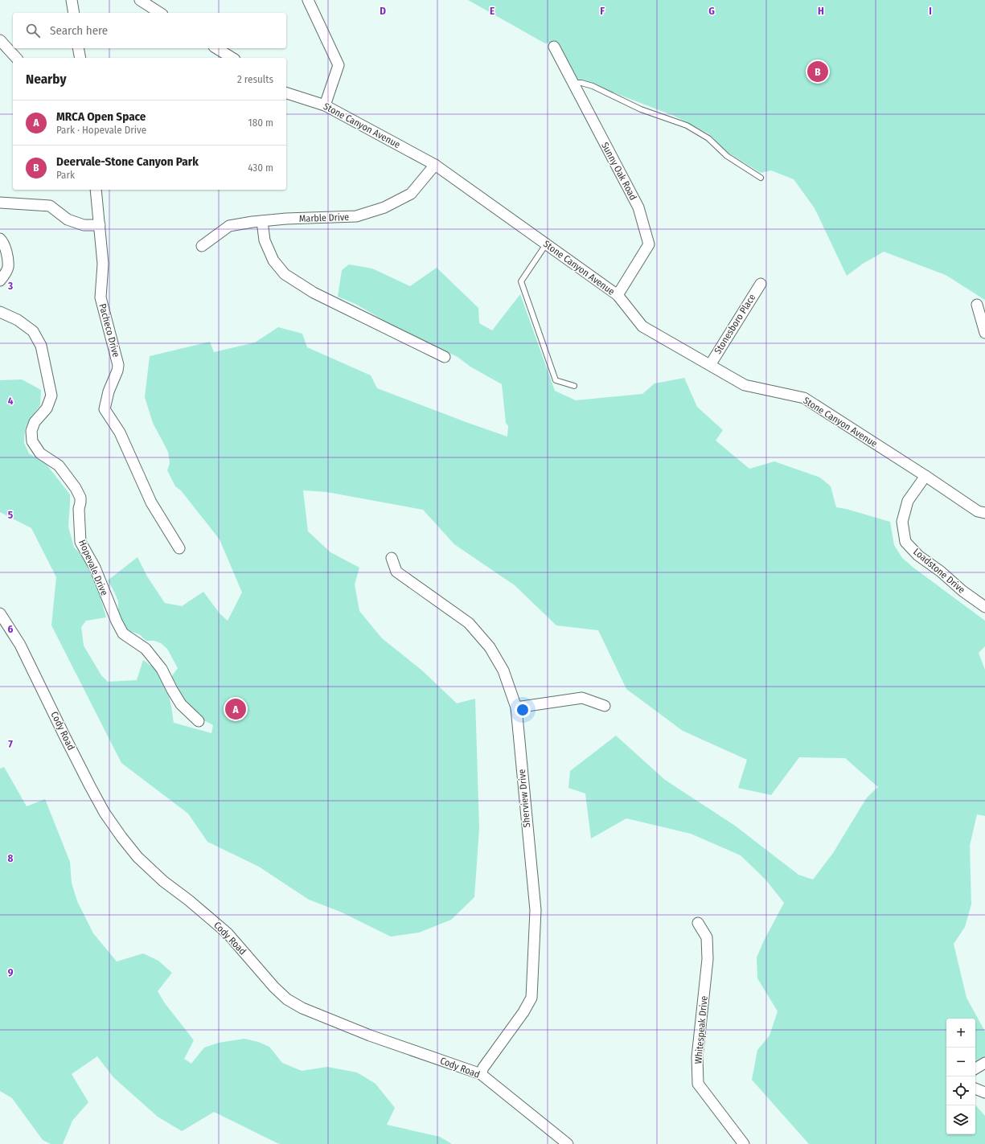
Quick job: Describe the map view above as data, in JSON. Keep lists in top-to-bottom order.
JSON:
{
  "streets": {
    "street": [
      "Stone Canyon Avenue",
      "Sunny Oak Road",
      "Marble Drive",
      "Stonesboro Place",
      "Pacheco Drive",
      "Hopevale Drive",
      "Loadstone Drive",
      "Cody Road",
      "Sherview Drive",
      "Whitespeak Drive"
    ]
  },
  "crossings": [
    ["Stone Canyon Avenue", "Sunny Oak Road"],
    ["Stone Canyon Avenue", "Marble Drive"],
    ["Stone Canyon Avenue", "Stonesboro Place"],
    ["Stone Canyon Avenue", "Loadstone Drive"],
    ["Cody Road", "Sherview Drive"]
  ],
  "page": {
    "search": "Search here",
    "heading": ["Nearby", "2 results"],
    "pins": ["B", "A"],
    "list": [
      {
        "mark": "A",
        "name": "MRCA Open Space",
        "note": "Park · Hopevale Drive",
        "value": "180 m"
      },
      {
        "mark": "B",
        "name": "Deervale-Stone Canyon Park",
        "note": "Park",
        "value": "430 m"
      }
    ],
    "map_buttons": ["+", "−"]
  },
  "grid": {
    "columns": [
      "D",
      "E",
      "F",
      "G",
      "H",
      "I"
    ],
    "rows": [
      "3",
      "4",
      "5",
      "6",
      "7",
      "8",
      "9"
    ]
  }
}
